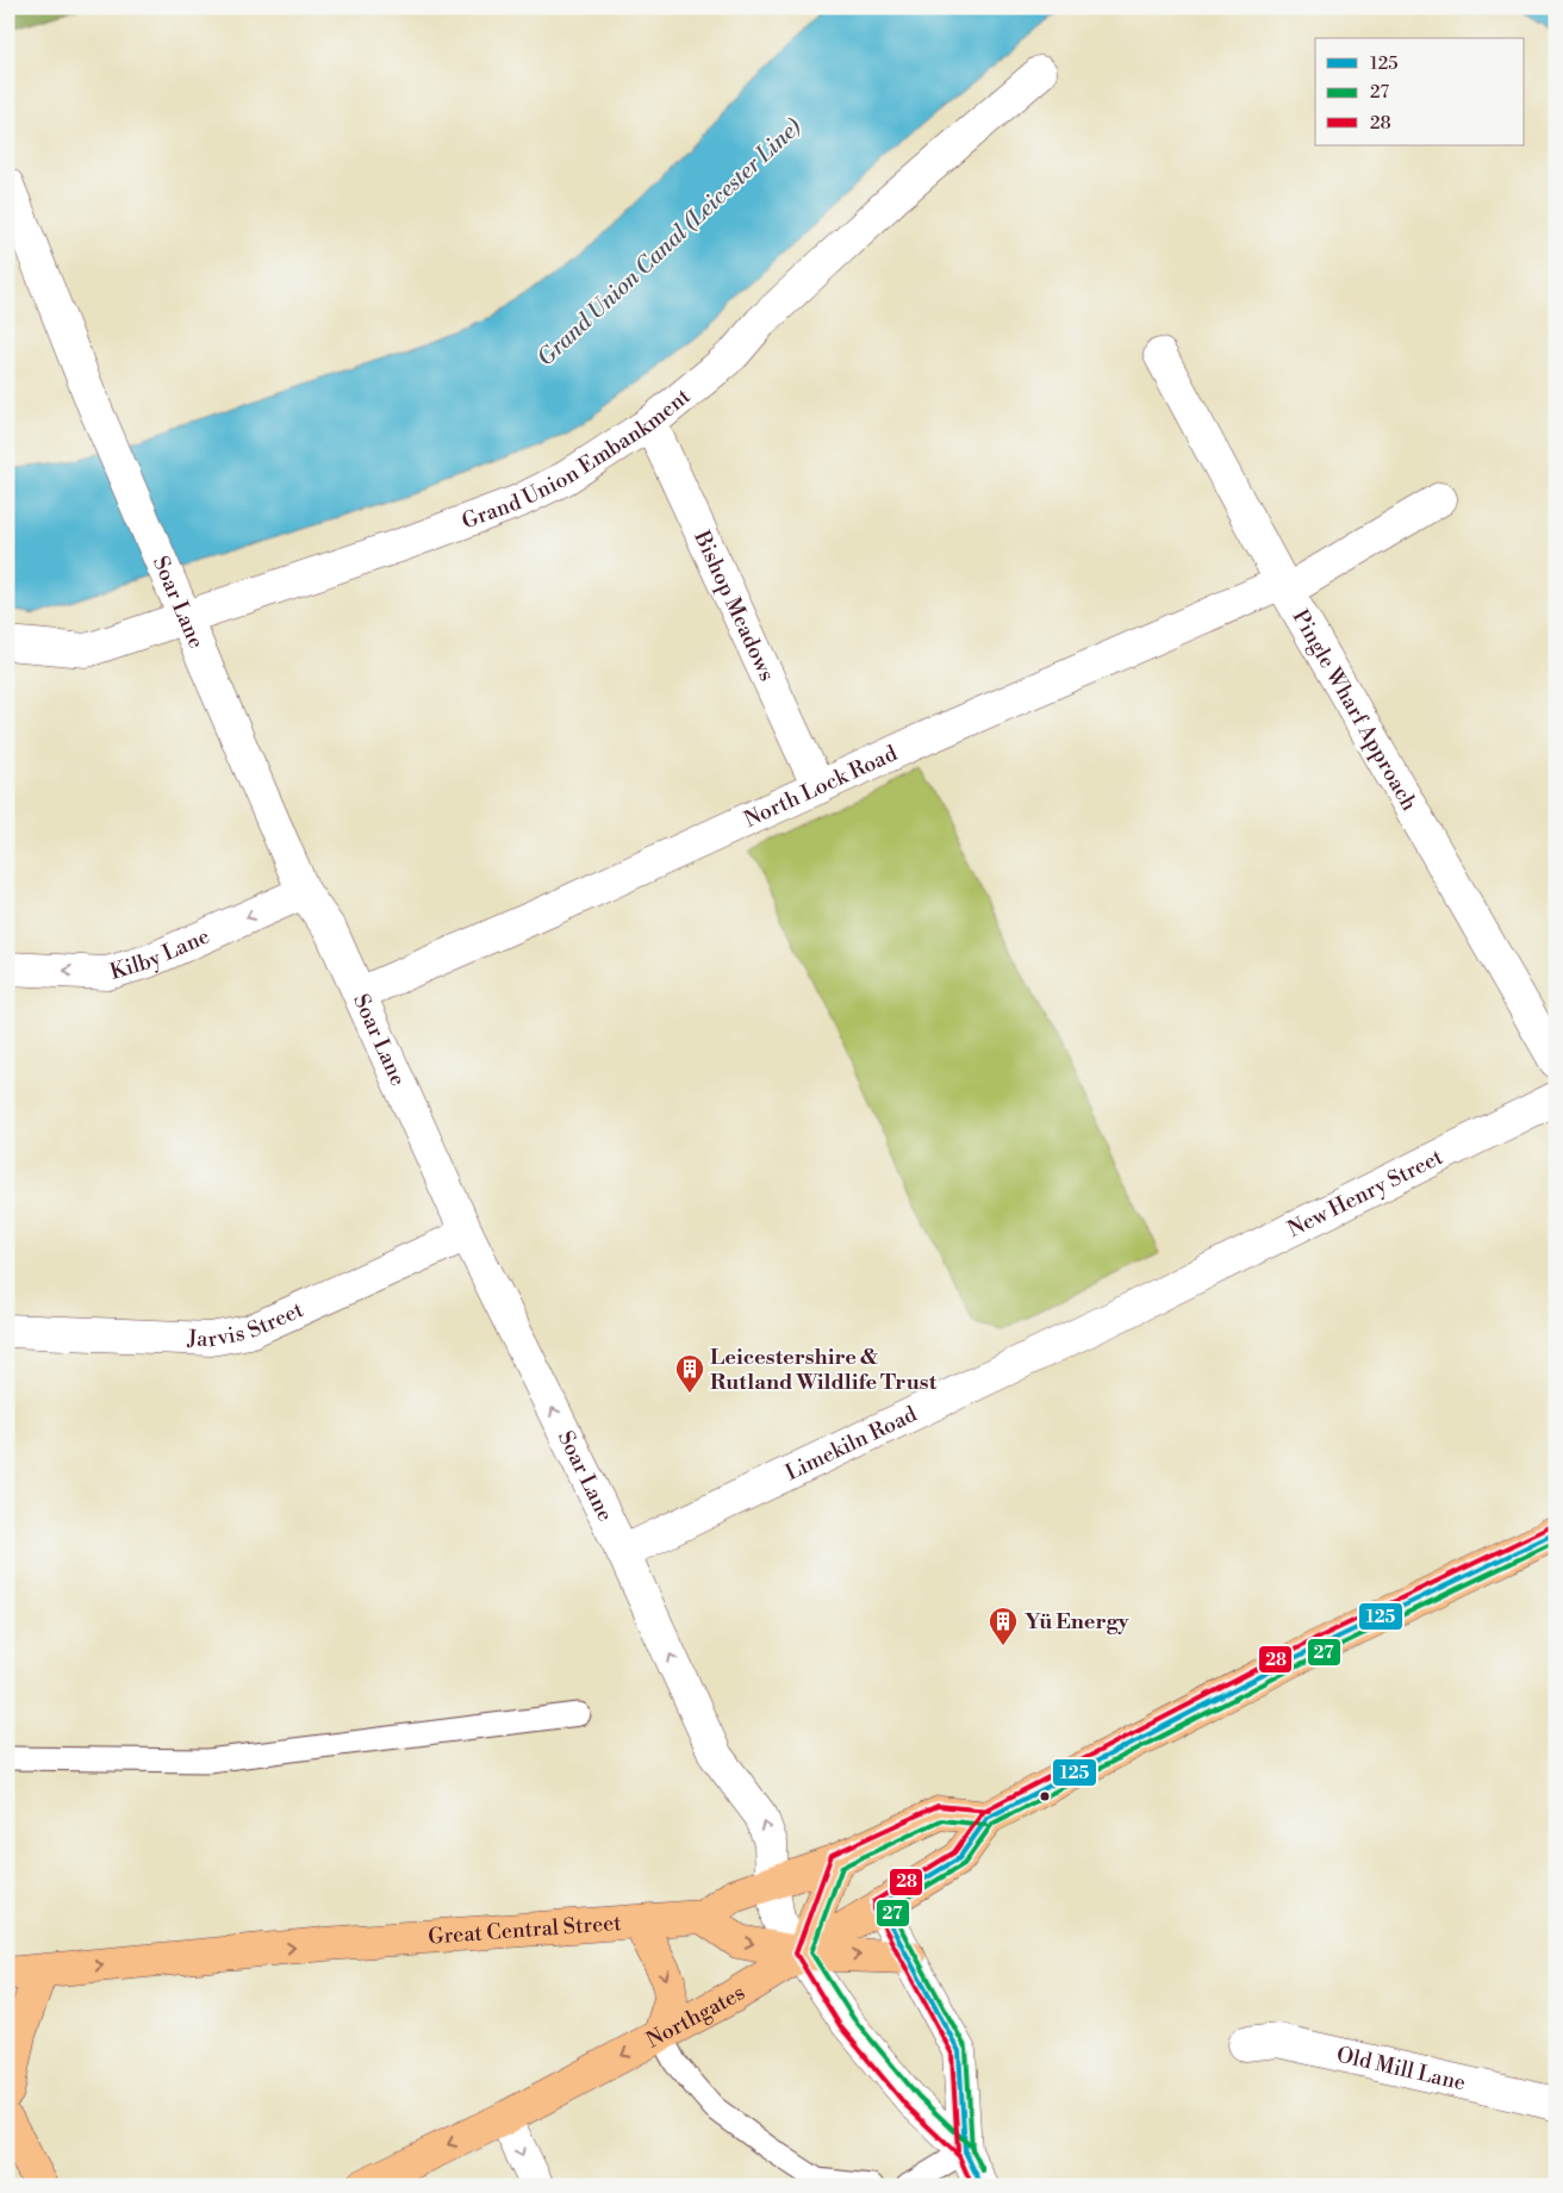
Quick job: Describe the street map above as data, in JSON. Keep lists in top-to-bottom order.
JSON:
{
  "streets": {
    "main road": ["Great Central Street", "Northgates"],
    "street": [
      "Grand Union Embankment",
      "Soar Lane",
      "Bishop Meadows",
      "Pingle Wharf Approach",
      "North Lock Road",
      "Kilby Lane",
      "New Henry Street",
      "Jarvis Street",
      "Limekiln Road",
      "Old Mill Lane"
    ]
  },
  "crossings": [
    ["Grand Union Embankment", "Soar Lane"],
    ["Grand Union Embankment", "Bishop Meadows"],
    ["Soar Lane", "North Lock Road"],
    ["Soar Lane", "Kilby Lane"],
    ["Soar Lane", "Jarvis Street"],
    ["Soar Lane", "Limekiln Road"],
    ["Soar Lane", "Great Central Street"],
    ["Soar Lane", "Northgates"],
    ["Bishop Meadows", "North Lock Road"],
    ["Pingle Wharf Approach", "North Lock Road"],
    ["New Henry Street", "Limekiln Road"],
    ["Great Central Street", "Northgates"]
  ],
  "one_way": ["Kilby Lane", "Great Central Street", "Northgates"],
  "water": ["Grand Union Canal (Leicester Line)"],
  "places": {
    "building": ["Leicestershire & Rutland Wildlife Trust", "Yü Energy"]
  },
  "lines": ["transit line 28", "transit line 125", "transit line 27"],
  "legend": ["125", "27", "28"]
}
